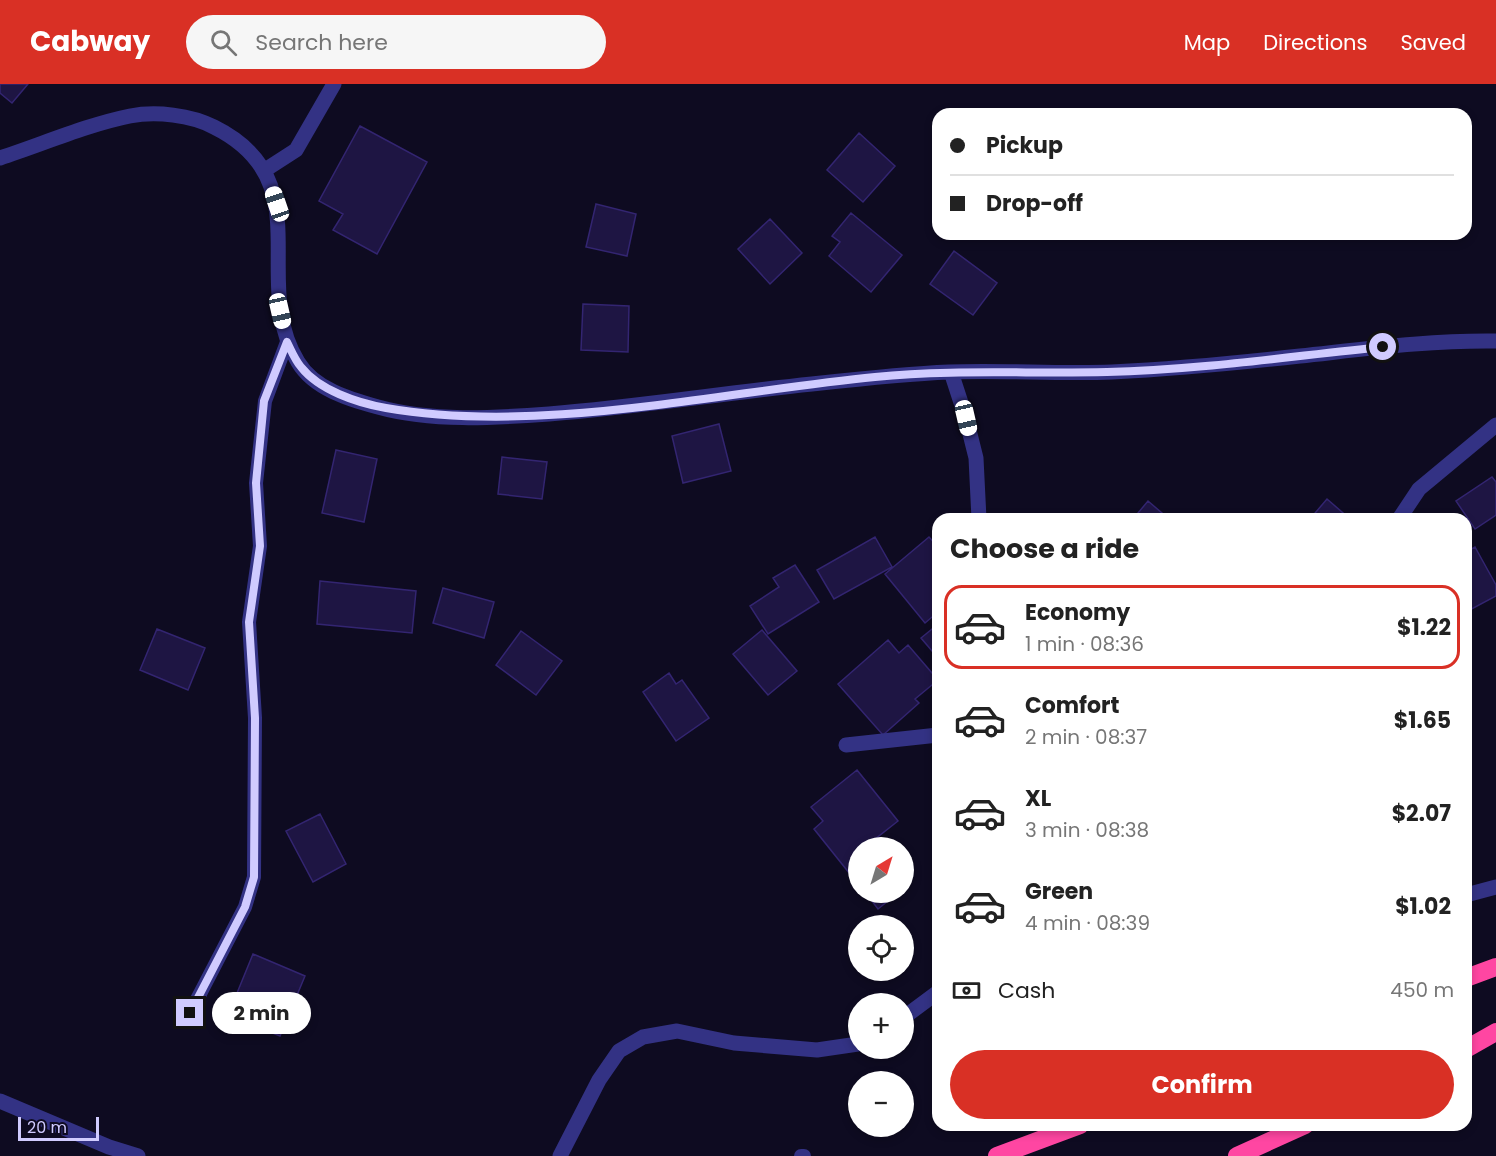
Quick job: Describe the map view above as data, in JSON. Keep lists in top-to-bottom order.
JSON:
{
  "scale_bar": "20 m",
  "north": "top right",
  "page": {
    "header": "Cabway",
    "search": "Search here",
    "nav": ["Map", "Directions", "Saved"],
    "banner": ["Pickup", "Drop-off"],
    "heading": "Choose a ride",
    "list": [
      {
        "name": "Economy",
        "note": "1 min · 08:36",
        "value": "$1.22"
      },
      {
        "name": "Comfort",
        "note": "2 min · 08:37",
        "value": "$1.65"
      },
      {
        "name": "XL",
        "note": "3 min · 08:38",
        "value": "$2.07"
      },
      {
        "name": "Green",
        "note": "4 min · 08:39",
        "value": "$1.02"
      }
    ],
    "map_buttons": ["+", "−"],
    "pay": ["Cash", "450 m"],
    "bubble": "2 min",
    "buttons": "Confirm",
    "scale": "20 m"
  }
}
